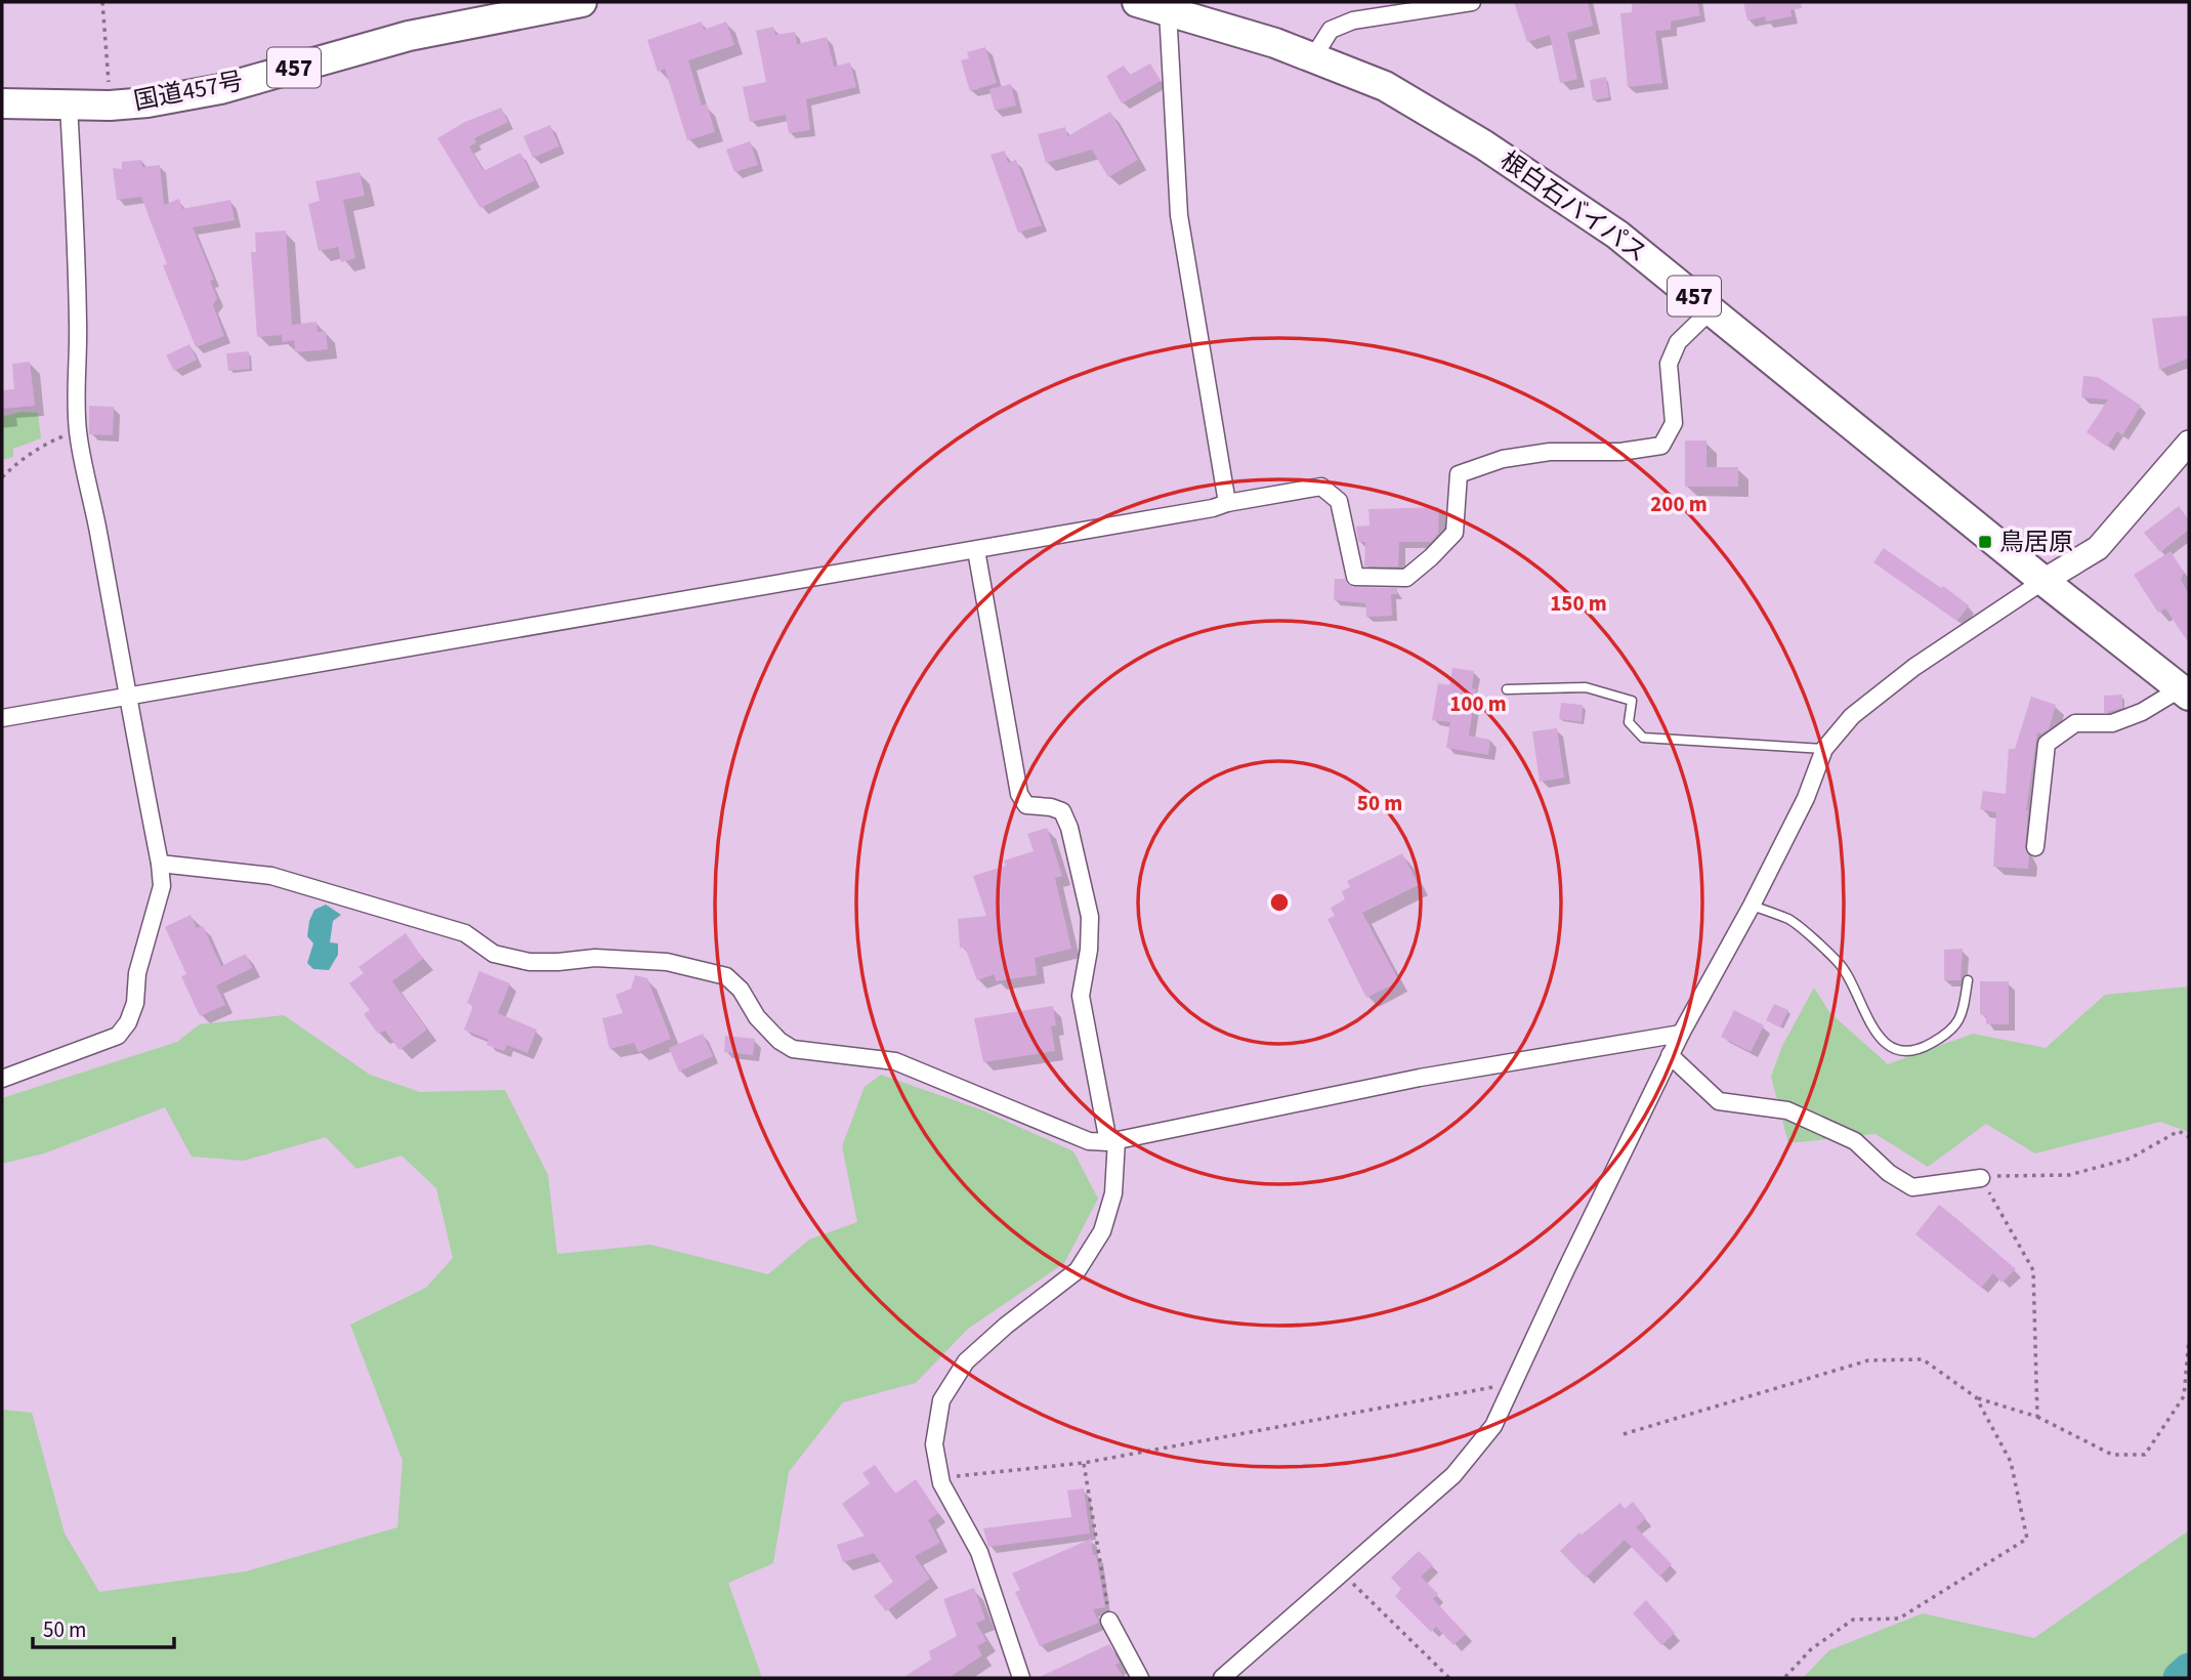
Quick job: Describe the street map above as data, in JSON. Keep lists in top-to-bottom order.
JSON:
{
  "streets": {
    "highway": ["457", "国道457号", "根白石バイパス"]
  },
  "places": {
    "transit": ["鳥居原"]
  },
  "scale_bar": "50 m",
  "rings": [
    "200 m",
    "150 m",
    "100 m",
    "50 m"
  ]
}
